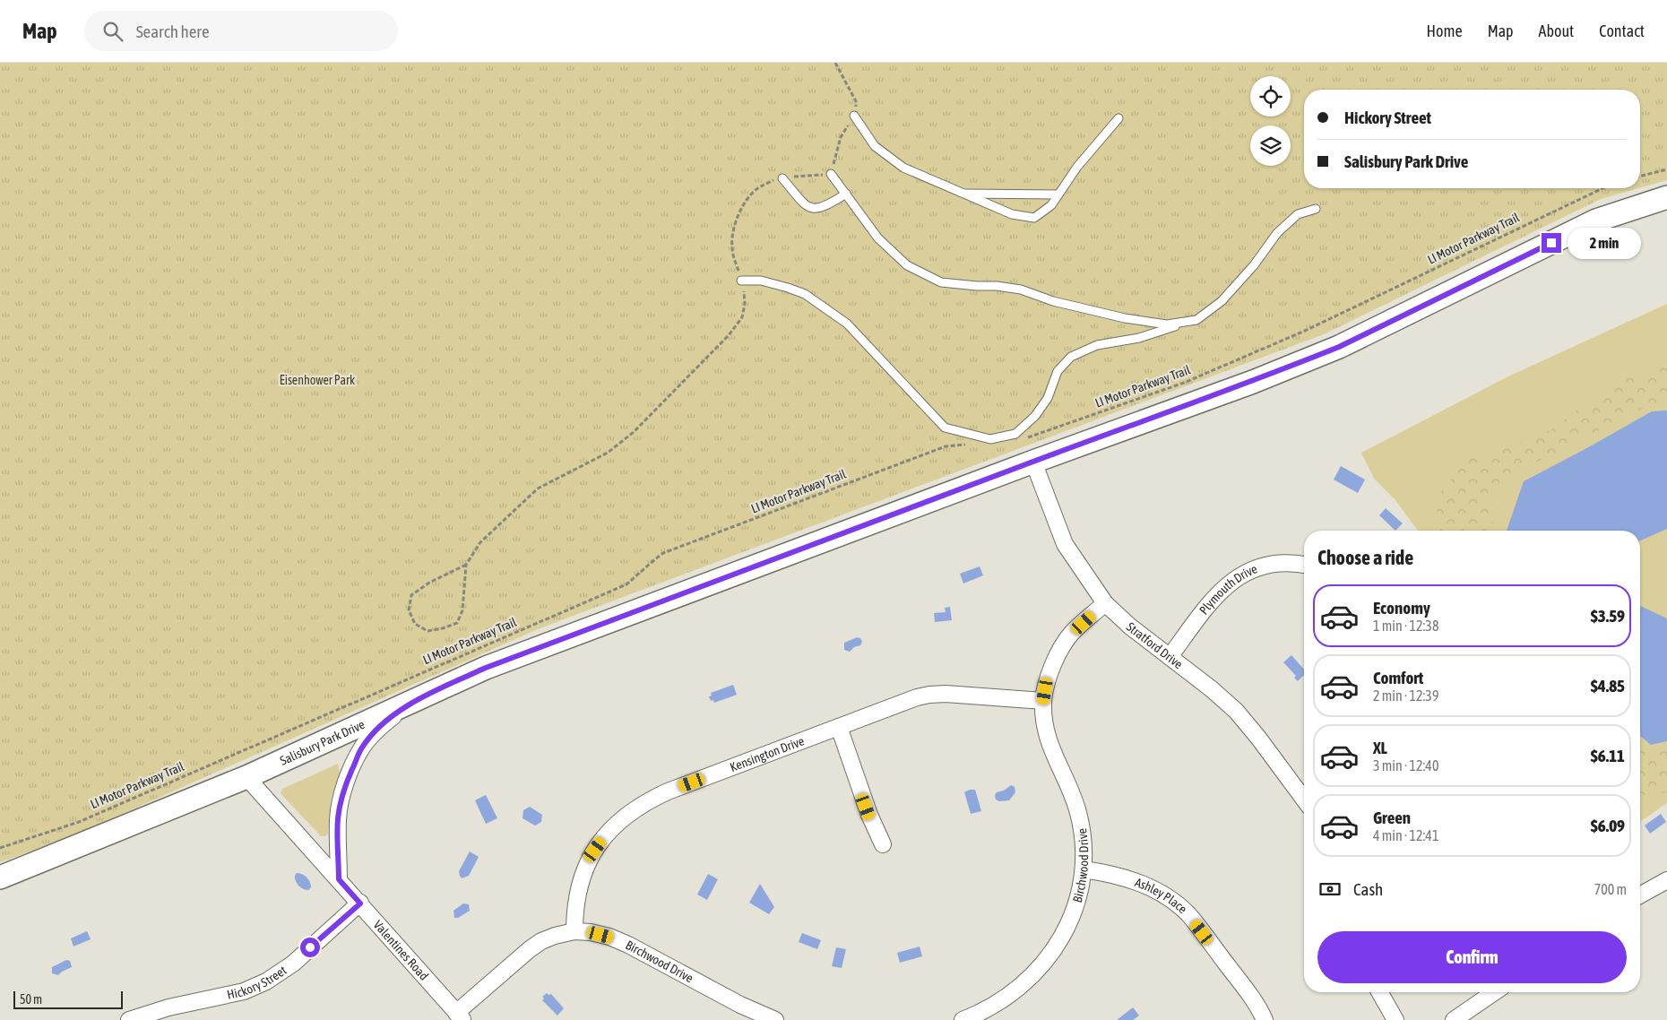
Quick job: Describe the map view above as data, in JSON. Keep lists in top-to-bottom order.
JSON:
{
  "streets": {
    "main road": ["Salisbury Park Drive"],
    "street": [
      "Plymouth Drive",
      "Stratford Drive",
      "Kensington Drive",
      "Birchwood Drive",
      "Ashley Place",
      "Valentines Road",
      "Hickory Street"
    ],
    "path": ["LI Motor Parkway Trail"]
  },
  "crossings": [
    ["Plymouth Drive", "Stratford Drive"],
    ["Stratford Drive", "Salisbury Park Drive"],
    ["Stratford Drive", "Birchwood Drive"],
    ["Salisbury Park Drive", "Valentines Road"],
    ["Kensington Drive", "Birchwood Drive"],
    ["Birchwood Drive", "Ashley Place"],
    ["Birchwood Drive", "Valentines Road"],
    ["Valentines Road", "Hickory Street"]
  ],
  "parks": ["Eisenhower Park"],
  "scale_bar": "50 m",
  "page": {
    "header": "Map",
    "search": "Search here",
    "nav": [
      "Home",
      "Map",
      "About",
      "Contact"
    ],
    "banner": ["Hickory Street", "Salisbury Park Drive"],
    "bubble": "2 min",
    "heading": "Choose a ride",
    "list": [
      {
        "name": "Economy",
        "note": "1 min · 12:38",
        "value": "$3.59"
      },
      {
        "name": "Comfort",
        "note": "2 min · 12:39",
        "value": "$4.85"
      },
      {
        "name": "XL",
        "note": "3 min · 12:40",
        "value": "$6.11"
      },
      {
        "name": "Green",
        "note": "4 min · 12:41",
        "value": "$6.09"
      }
    ],
    "pay": ["Cash", "700 m"],
    "buttons": "Confirm",
    "scale": "50 m"
  }
}
